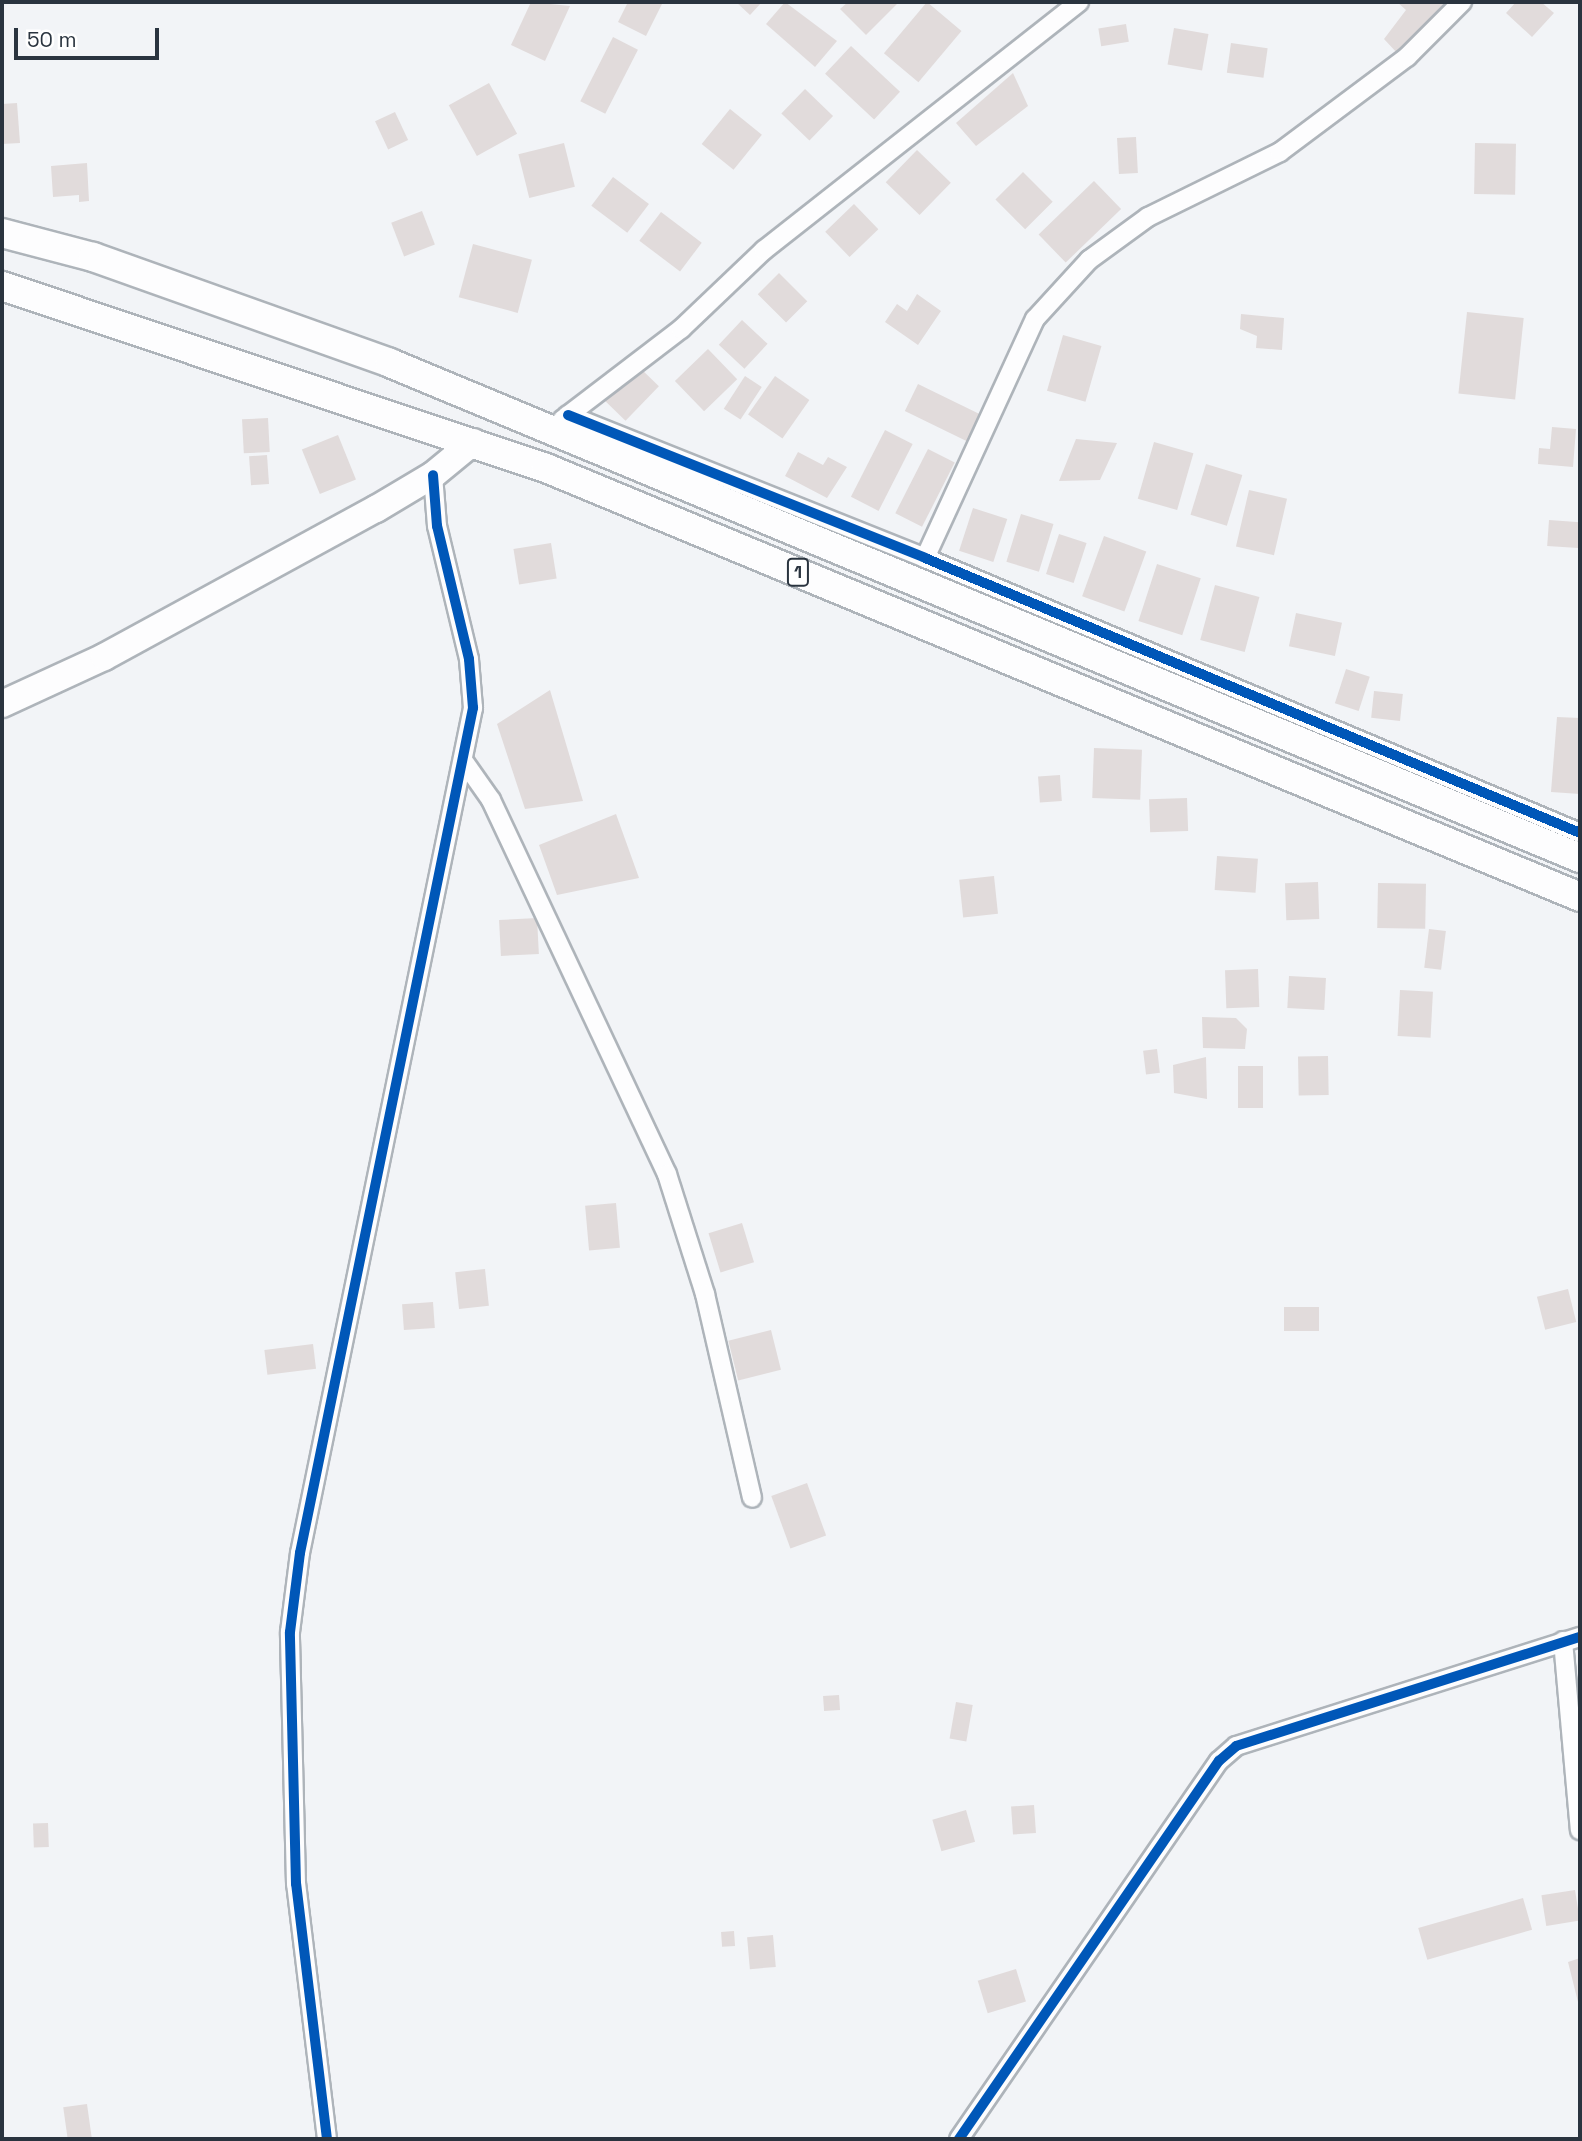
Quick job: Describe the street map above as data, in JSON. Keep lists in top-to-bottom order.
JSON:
{
  "streets": {
    "main road": ["1"]
  },
  "scale_bar": "50 m"
}
